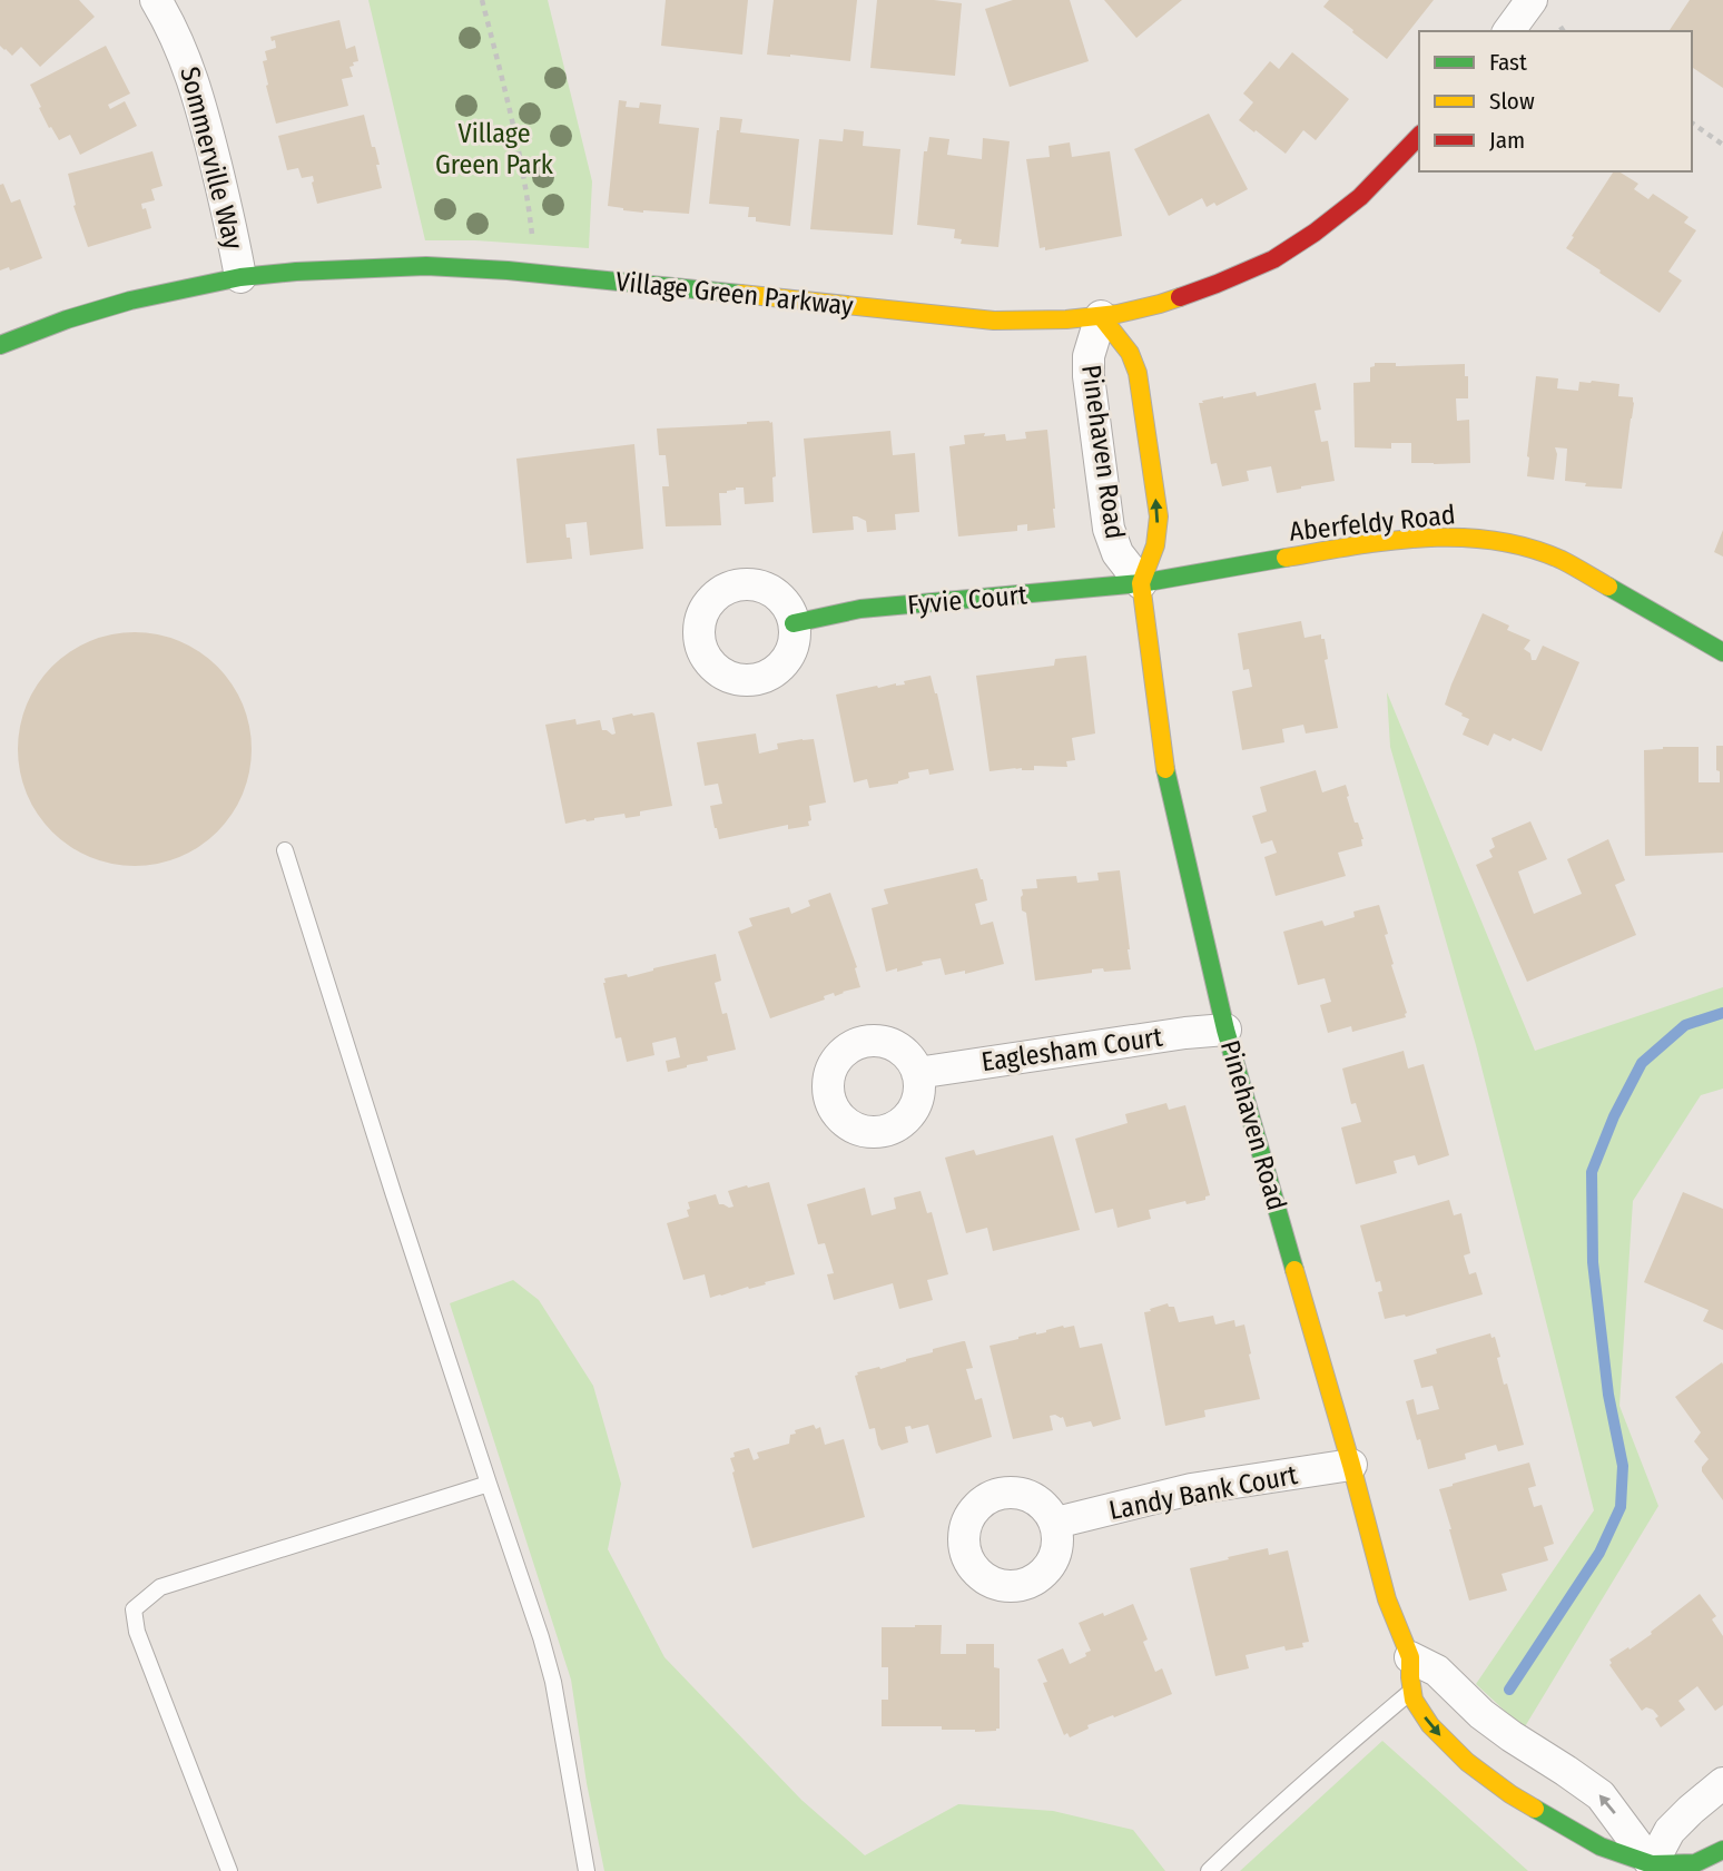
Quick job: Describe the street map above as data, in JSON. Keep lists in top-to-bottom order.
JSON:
{
  "streets": {
    "street": [
      "Sommerville Way",
      "Village Green Parkway",
      "Pinehaven Road",
      "Aberfeldy Road",
      "Fyvie Court",
      "Eaglesham Court",
      "Landy Bank Court"
    ]
  },
  "crossings": [
    ["Sommerville Way", "Village Green Parkway"],
    ["Village Green Parkway", "Pinehaven Road"],
    ["Pinehaven Road", "Aberfeldy Road"],
    ["Pinehaven Road", "Fyvie Court"],
    ["Pinehaven Road", "Eaglesham Court"],
    ["Pinehaven Road", "Landy Bank Court"],
    ["Aberfeldy Road", "Fyvie Court"]
  ],
  "parks": ["Village Green Park"],
  "legend": ["Fast", "Slow", "Jam"]
}
